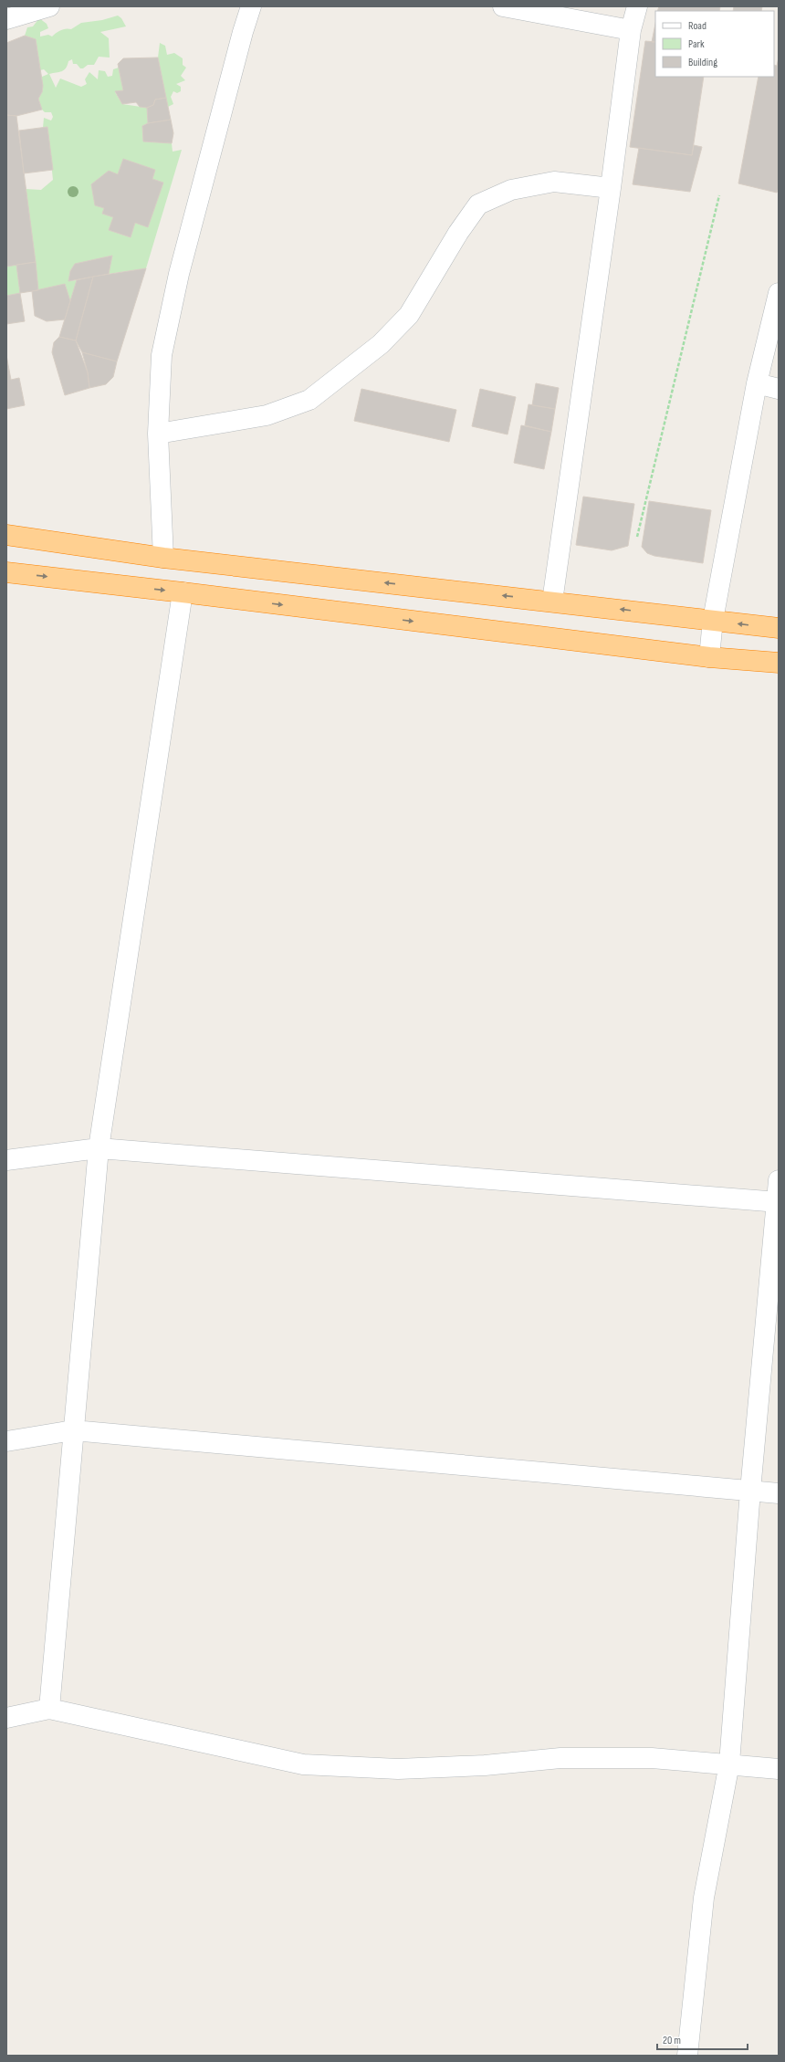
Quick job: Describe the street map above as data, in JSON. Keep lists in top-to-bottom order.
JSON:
{
  "legend": ["Road", "Park", "Building"],
  "scale_bar": "20 m"
}
